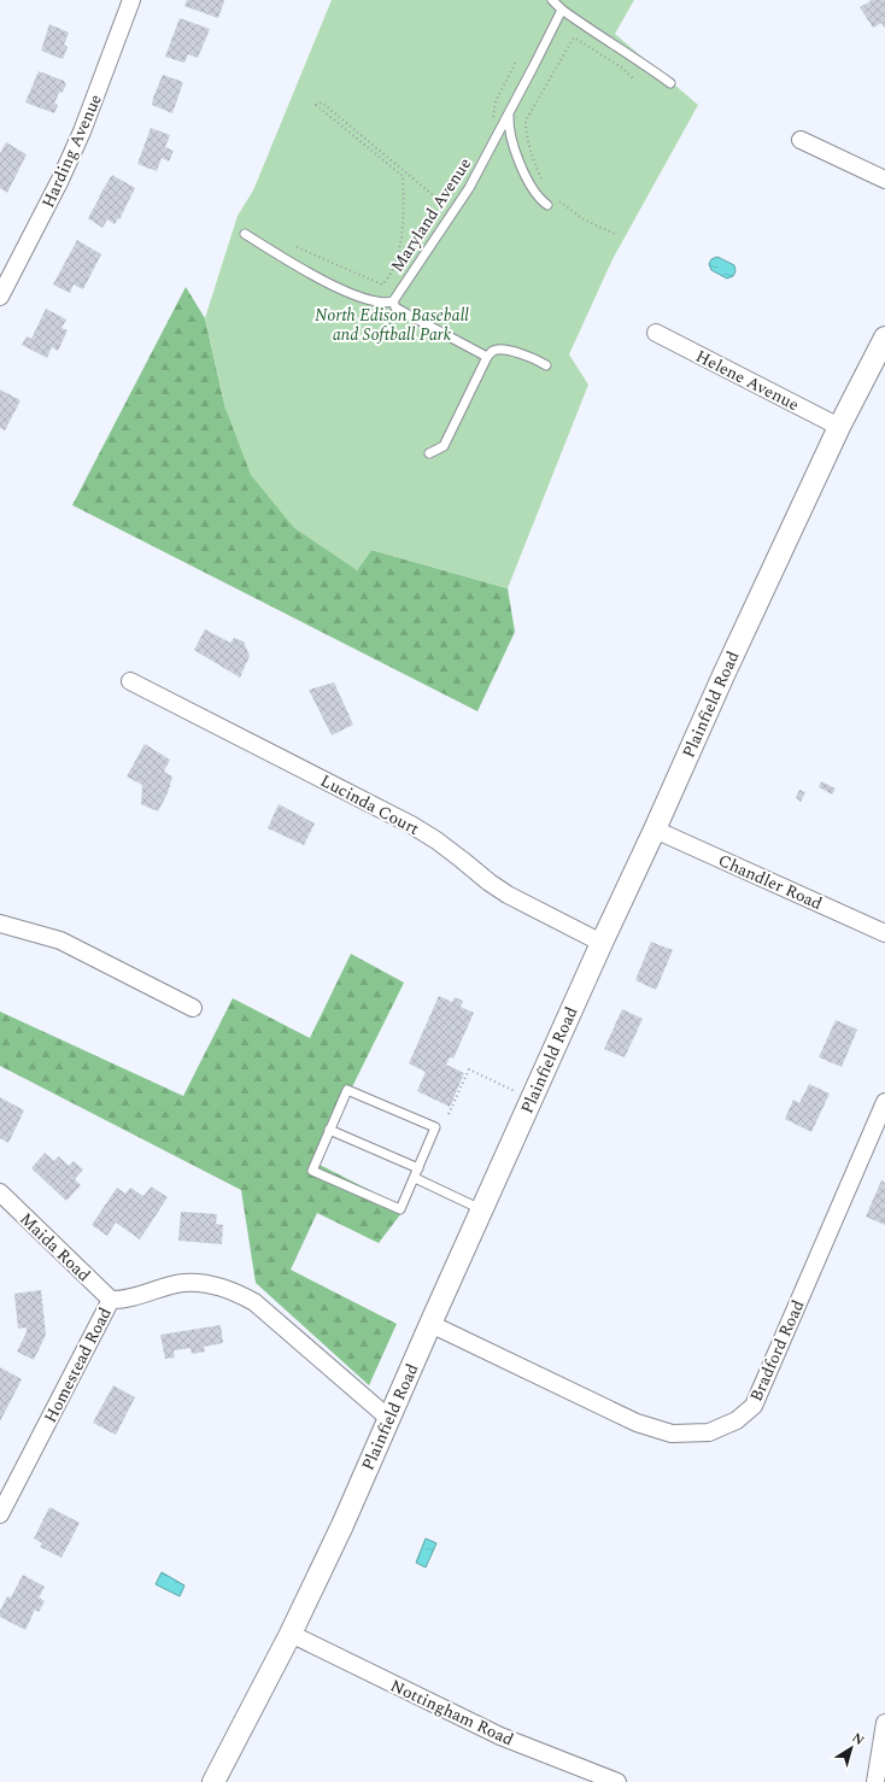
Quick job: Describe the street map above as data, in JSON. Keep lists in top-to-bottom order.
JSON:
{
  "streets": {
    "street": [
      "Harding Avenue",
      "Helene Avenue",
      "Plainfield Road",
      "Lucinda Court",
      "Chandler Road",
      "Maida Road",
      "Bradford Road",
      "Homestead Road",
      "Nottingham Road"
    ],
    "lane": ["Maryland Avenue"]
  },
  "crossings": [
    ["Helene Avenue", "Plainfield Road"],
    ["Plainfield Road", "Lucinda Court"],
    ["Plainfield Road", "Chandler Road"],
    ["Plainfield Road", "Bradford Road"],
    ["Plainfield Road", "Homestead Road"],
    ["Plainfield Road", "Nottingham Road"],
    ["Maida Road", "Homestead Road"]
  ],
  "parks": ["North Edison Baseball and Softball Park"],
  "north": "top right"
}
